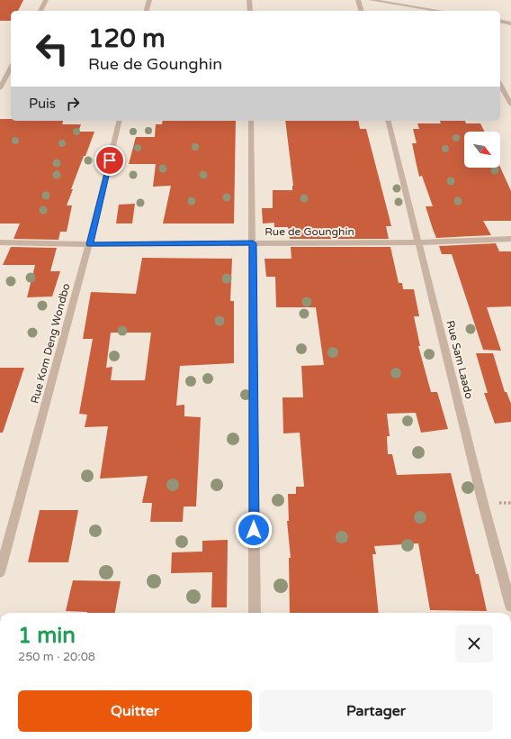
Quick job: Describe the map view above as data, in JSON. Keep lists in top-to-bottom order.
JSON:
{
  "streets": {
    "street": ["Rue de Gounghin", "Rue Kom Deng Wondbo", "Rue Sam Laado"]
  },
  "crossings": [
    ["Rue de Gounghin", "Rue Kom Deng Wondbo"],
    ["Rue de Gounghin", "Rue Sam Laado"]
  ],
  "north": "bottom right",
  "page": {
    "turn": ["120 m", "Rue de Gounghin"],
    "then": "Puis",
    "heading": ["1 min", "250 m · 20:08"],
    "buttons": ["Quitter", "Partager"]
  }
}
